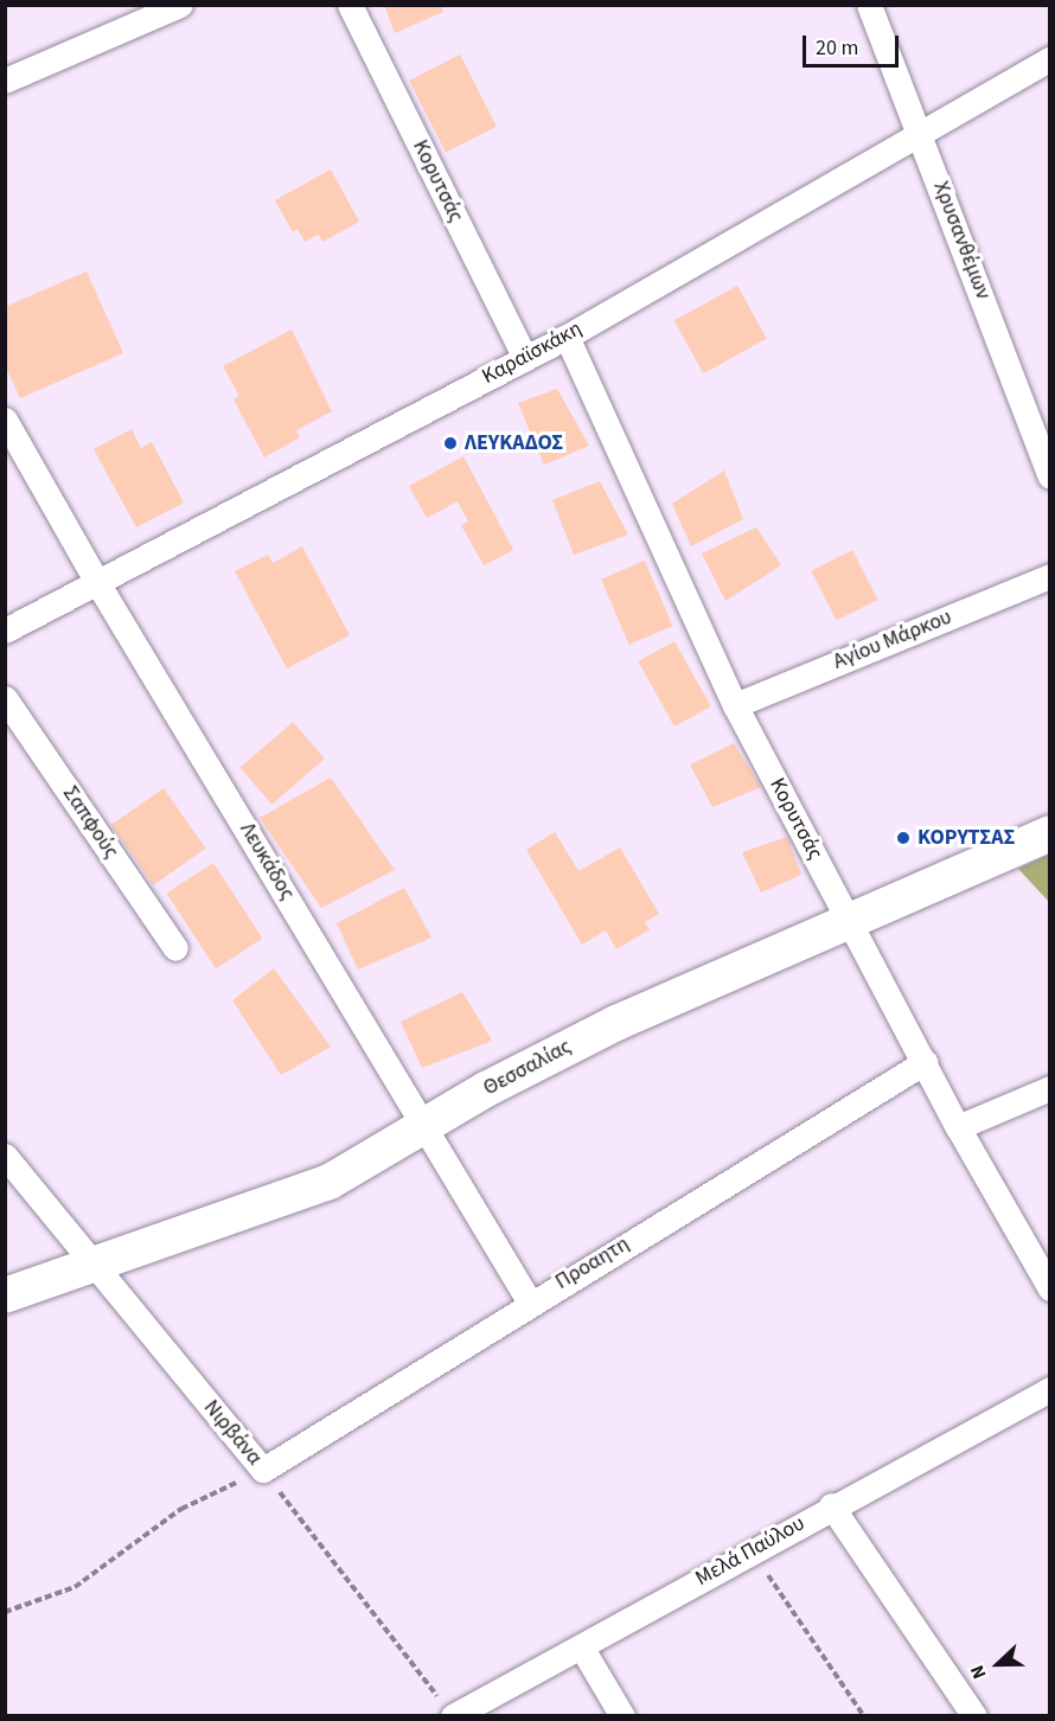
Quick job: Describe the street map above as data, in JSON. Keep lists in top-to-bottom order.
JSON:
{
  "streets": {
    "street": [
      "Κορυτσάς",
      "Χρυσανθέμων",
      "Καραϊσκάκη",
      "Αγίου Μάρκου",
      "Σαπφούς",
      "Λευκάδος",
      "Θεσσαλίας",
      "Προαητη",
      "Νιρβάνα",
      "Μελά Παύλου"
    ]
  },
  "crossings": [
    ["Κορυτσάς", "Καραϊσκάκη"],
    ["Κορυτσάς", "Αγίου Μάρκου"],
    ["Κορυτσάς", "Θεσσαλίας"],
    ["Κορυτσάς", "Προαητη"],
    ["Χρυσανθέμων", "Καραϊσκάκη"],
    ["Καραϊσκάκη", "Λευκάδος"],
    ["Λευκάδος", "Θεσσαλίας"],
    ["Λευκάδος", "Προαητη"],
    ["Θεσσαλίας", "Νιρβάνα"],
    ["Προαητη", "Νιρβάνα"],
    ["Νιρβάνα", "Μελά Παύλου"]
  ],
  "places": ["ΛΕΥΚΑΔΟΣ", "ΚΟΡΥΤΣΑΣ"],
  "scale_bar": "20 m",
  "north": "left"
}
